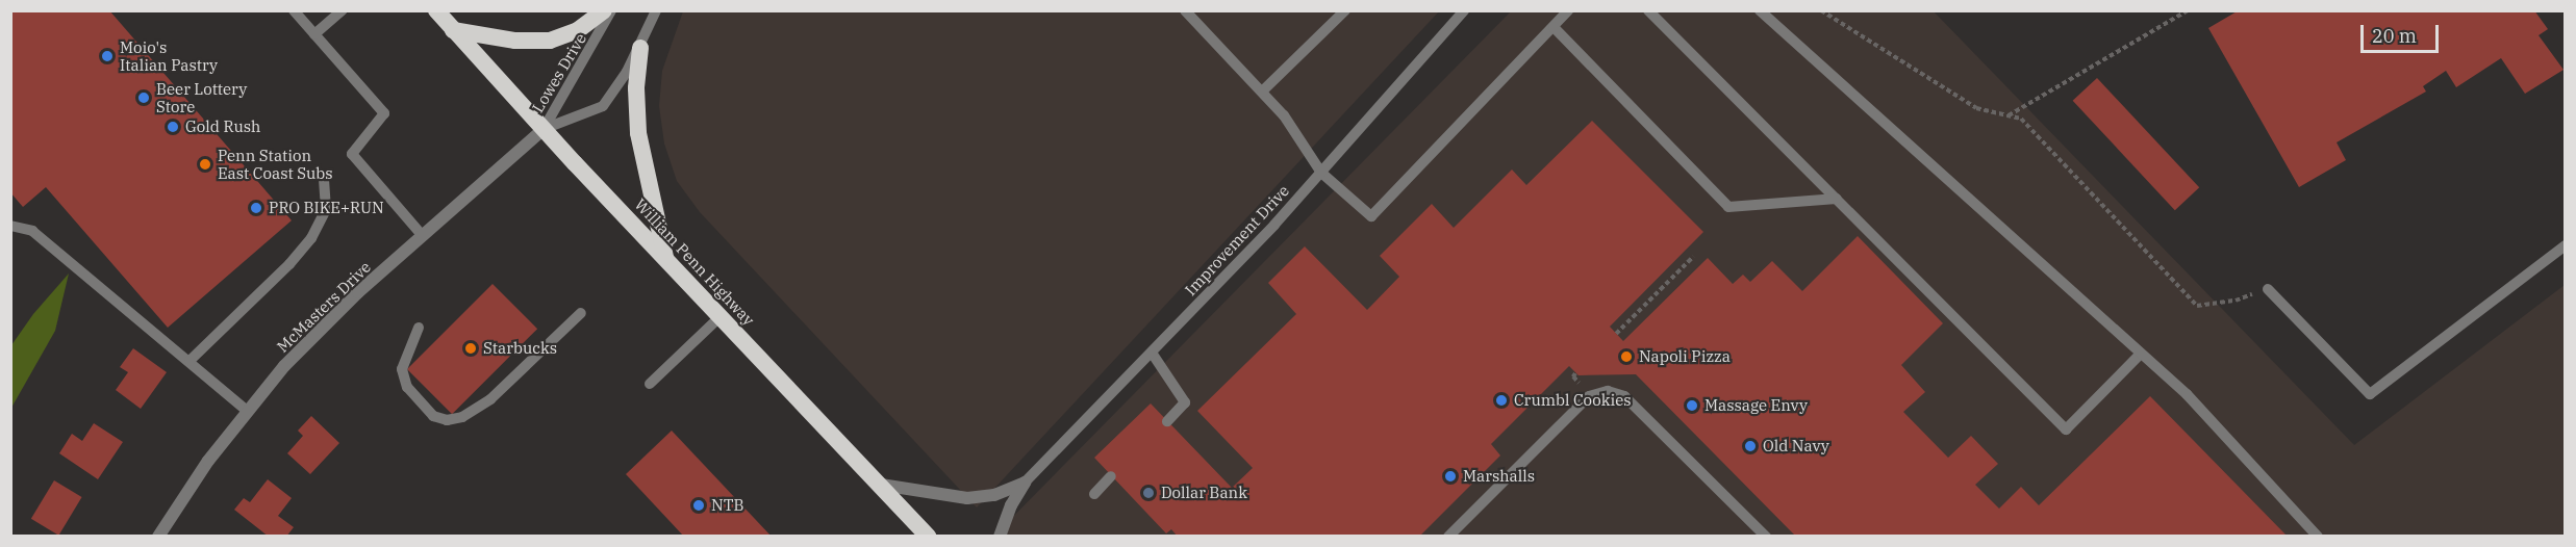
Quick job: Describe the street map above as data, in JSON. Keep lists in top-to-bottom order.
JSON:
{
  "streets": {
    "highway": ["William Penn Highway"],
    "street": ["McMasters Drive"],
    "lane": ["Lowes Drive", "Improvement Drive"]
  },
  "crossings": [
    ["Lowes Drive", "William Penn Highway"],
    ["Lowes Drive", "McMasters Drive"],
    ["William Penn Highway", "McMasters Drive"]
  ],
  "places": [
    "Moio's Italian Pastry",
    "Beer Lottery Store",
    "Gold Rush",
    "Penn Station East Coast Subs",
    "PRO BIKE+RUN",
    "Starbucks",
    "Napoli Pizza",
    "Crumbl Cookies",
    "Massage Envy",
    "Old Navy",
    "Marshalls",
    "Dollar Bank",
    "NTB"
  ],
  "scale_bar": "20 m"
}
